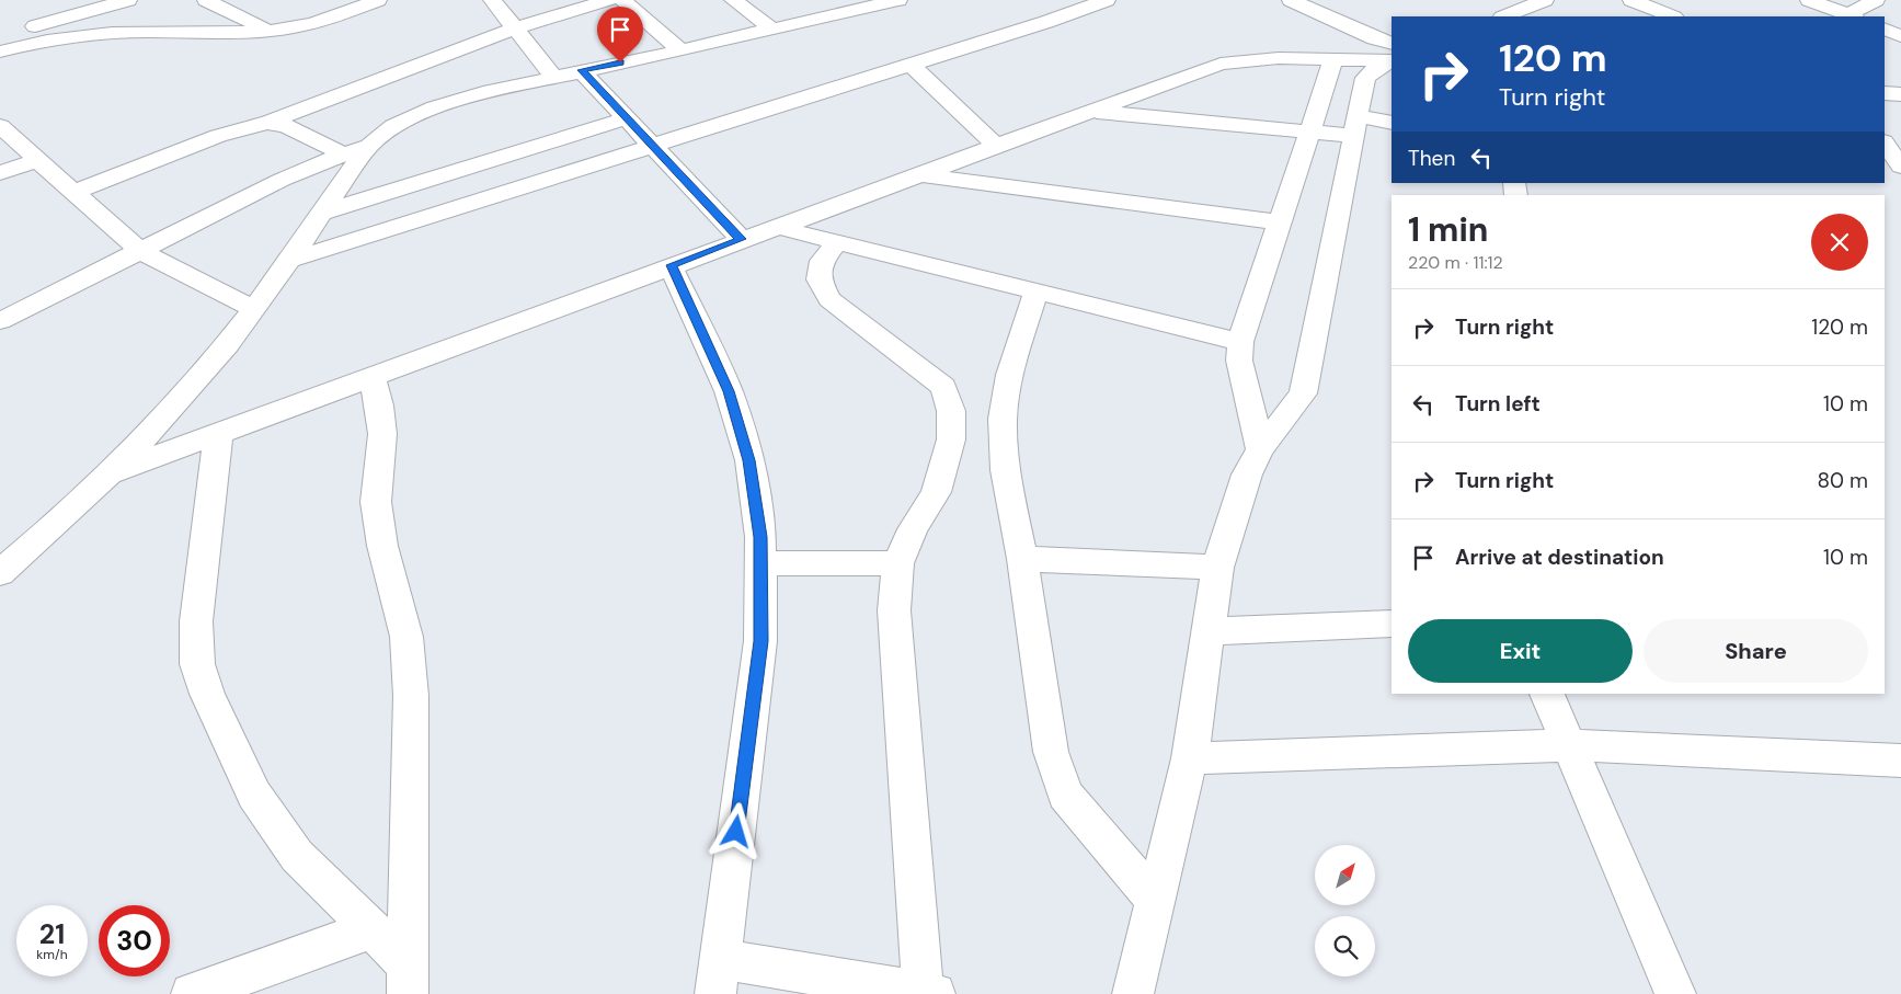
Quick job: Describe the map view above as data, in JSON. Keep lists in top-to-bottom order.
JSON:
{
  "north": "top right",
  "page": {
    "turn": ["120 m", "Turn right"],
    "then": "Then",
    "heading": ["1 min", "220 m · 11:12"],
    "list": [
      {
        "name": "Turn right",
        "value": "120 m"
      },
      {
        "name": "Turn left",
        "value": "10 m"
      },
      {
        "name": "Turn right",
        "value": "80 m"
      },
      {
        "name": "Arrive at destination",
        "value": "10 m"
      }
    ],
    "buttons": ["Exit", "Share"],
    "speed": "21 km/h",
    "limit": "30"
  }
}
